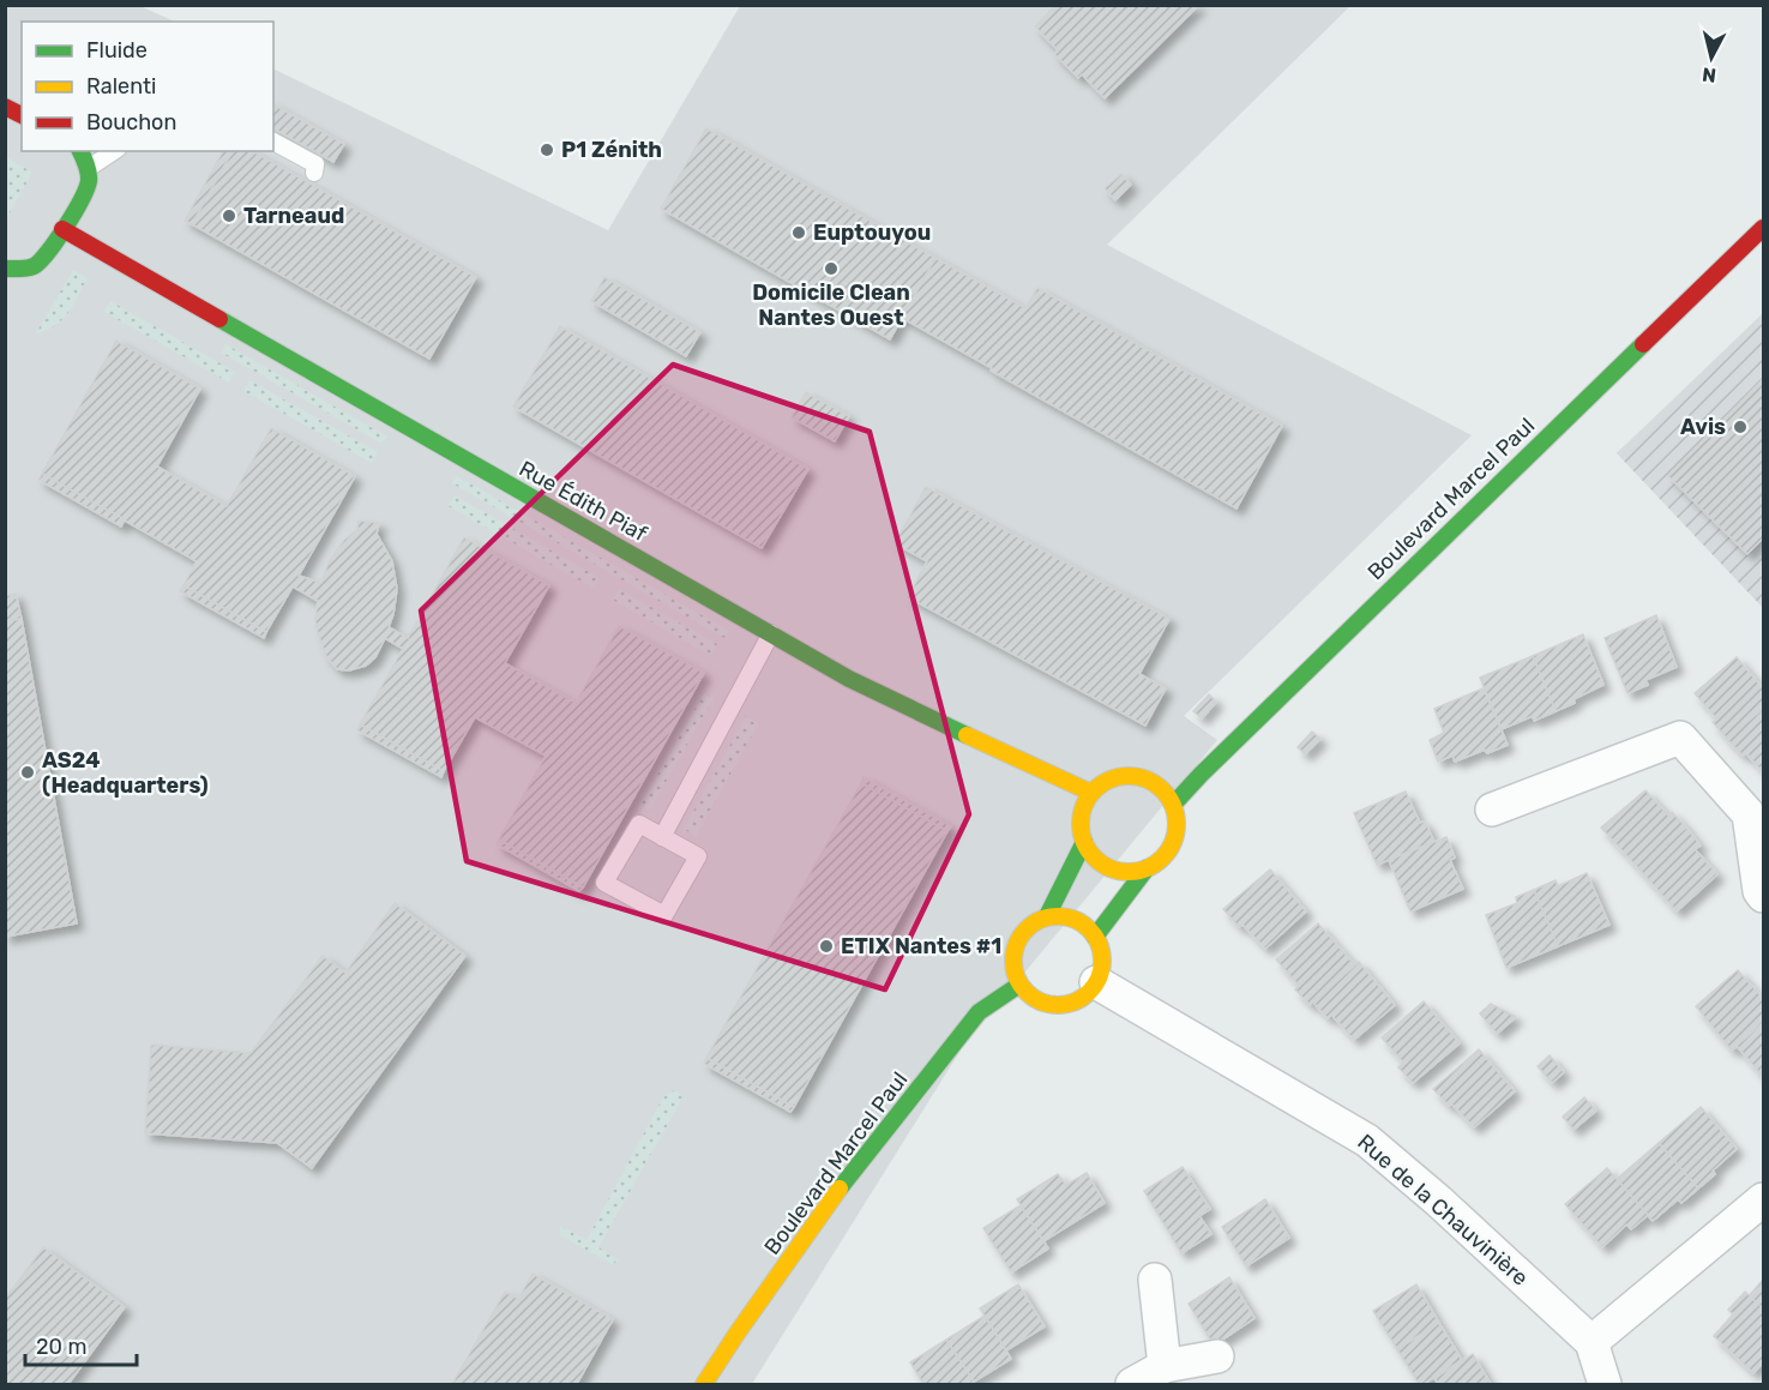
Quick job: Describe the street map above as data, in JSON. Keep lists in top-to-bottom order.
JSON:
{
  "streets": {
    "street": ["Boulevard Marcel Paul", "Rue Édith Piaf", "Rue de la Chauvinière"]
  },
  "crossings": [
    ["Boulevard Marcel Paul", "Rue Édith Piaf"],
    ["Boulevard Marcel Paul", "Rue de la Chauvinière"]
  ],
  "places": [
    "P1 Zénith",
    "Tarneaud",
    "Euptouyou",
    "Domicile Clean Nantes Ouest",
    "Avis",
    "AS24 (Headquarters)",
    "ETIX Nantes #1"
  ],
  "legend": ["Fluide", "Ralenti", "Bouchon"],
  "scale_bar": "20 m",
  "north": "bottom"
}
